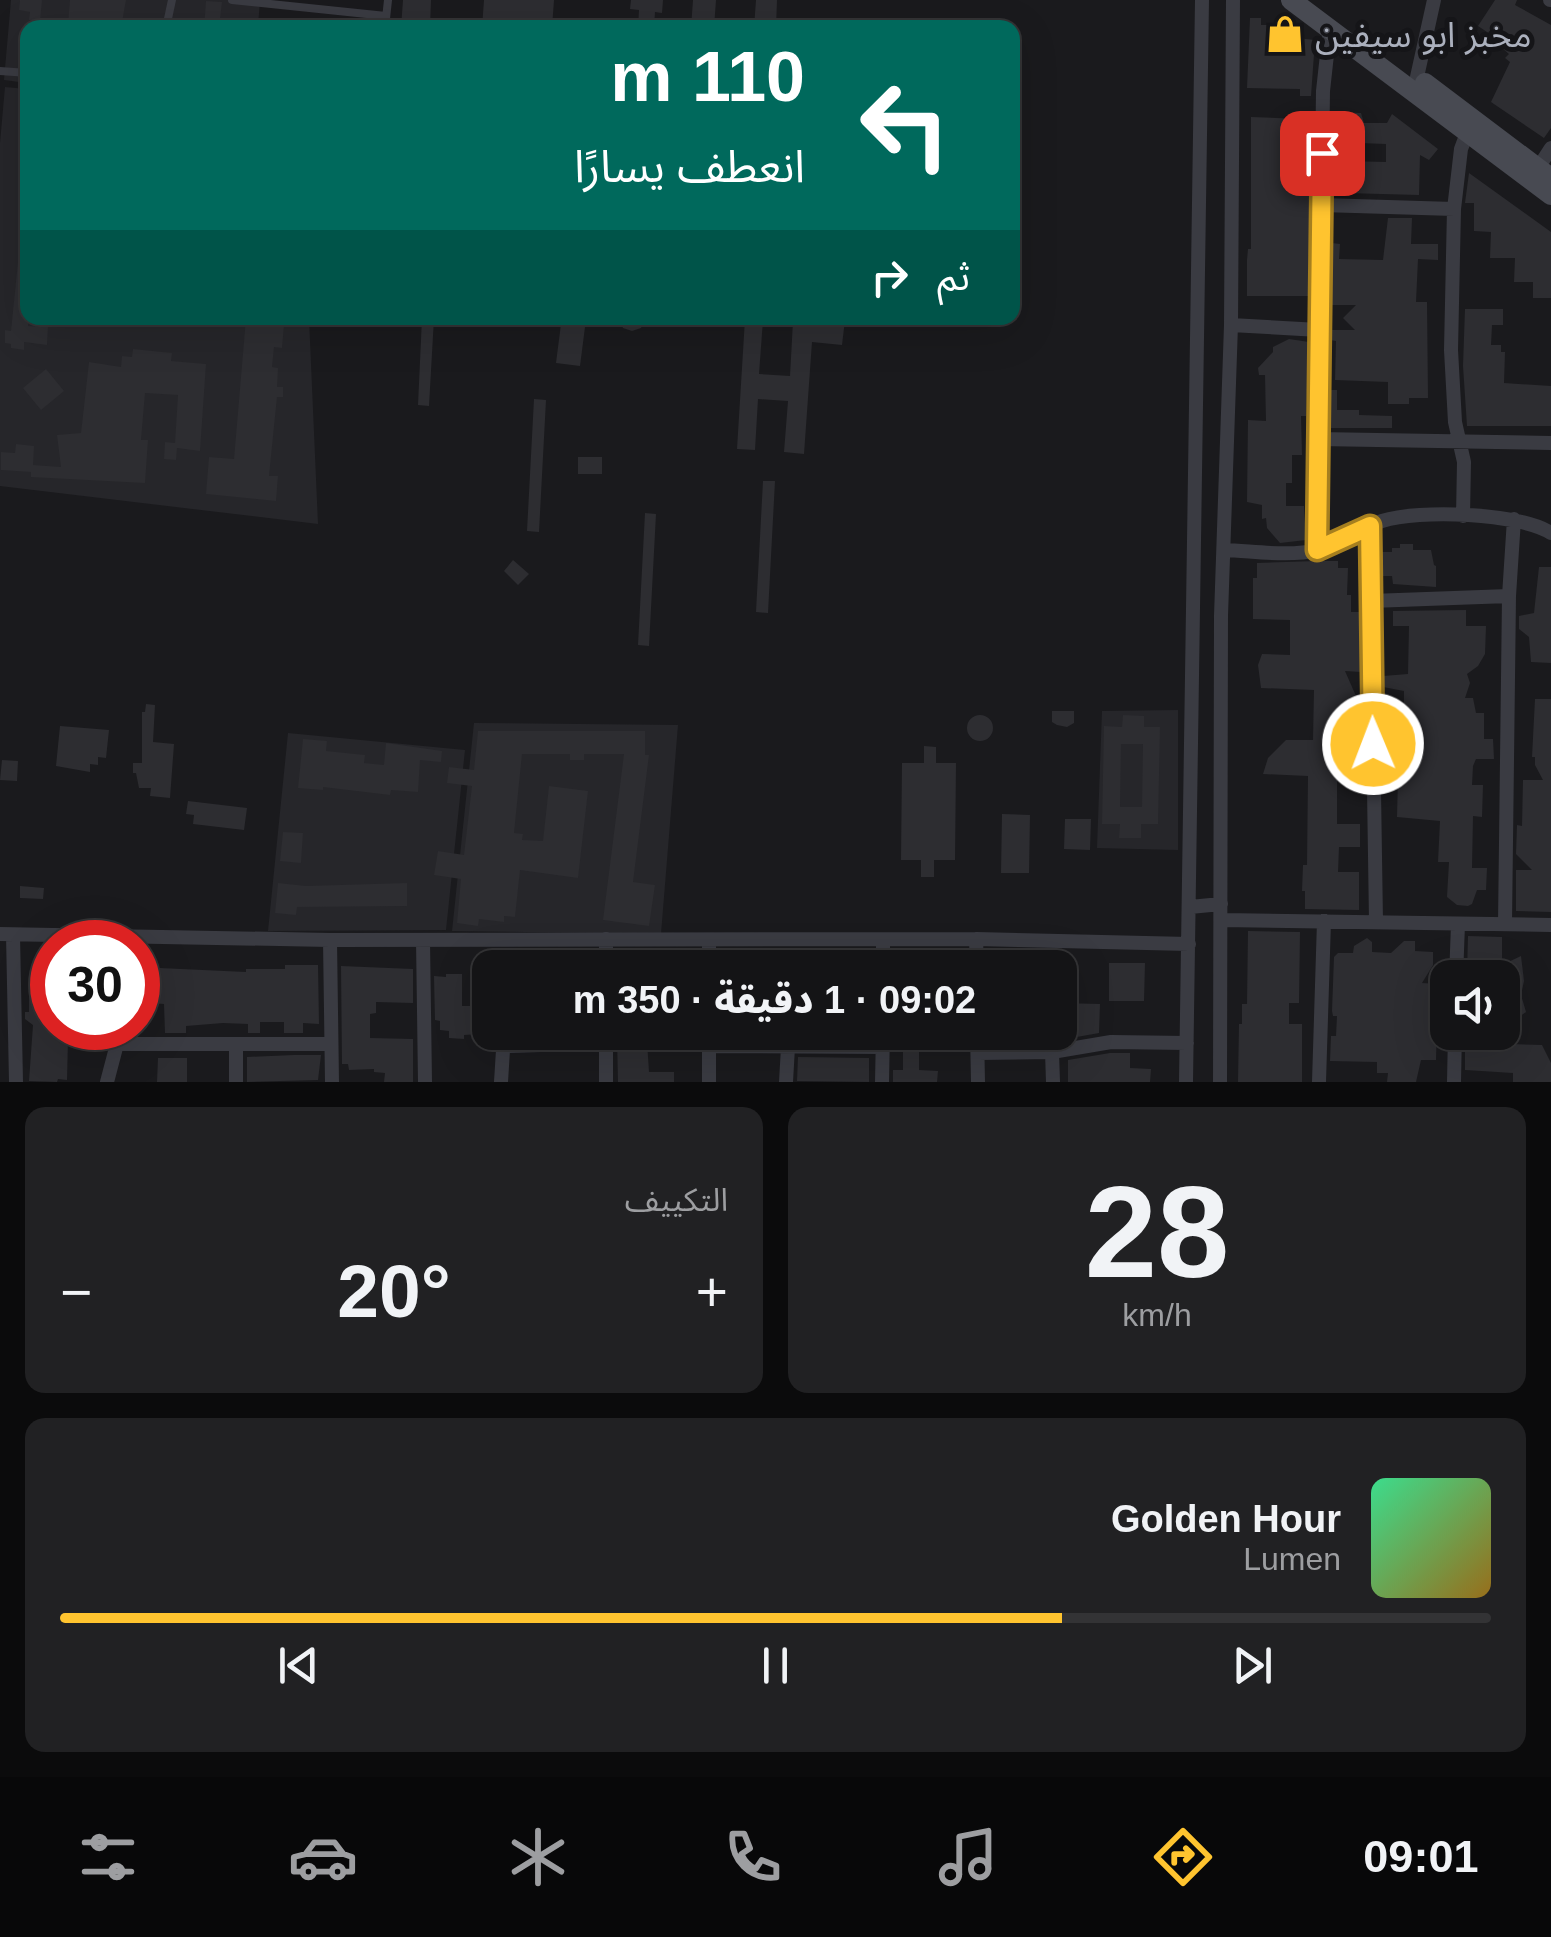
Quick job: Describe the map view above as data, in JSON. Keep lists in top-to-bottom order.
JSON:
{
  "places": {
    "shop": ["مخبز ابو سيفين"]
  },
  "page": {
    "turn": ["110 m", "انعطف يسارًا"],
    "then": "ثم",
    "limit": "30",
    "trip": "09:02 · 1 دقيقة · 350 m",
    "tile": [
      ["28", "km/h"],
      "التكييف"
    ],
    "heat": ["−", "20°", "+"],
    "song": ["Golden Hour", "Lumen"],
    "tabs": "09:01"
  }
}
